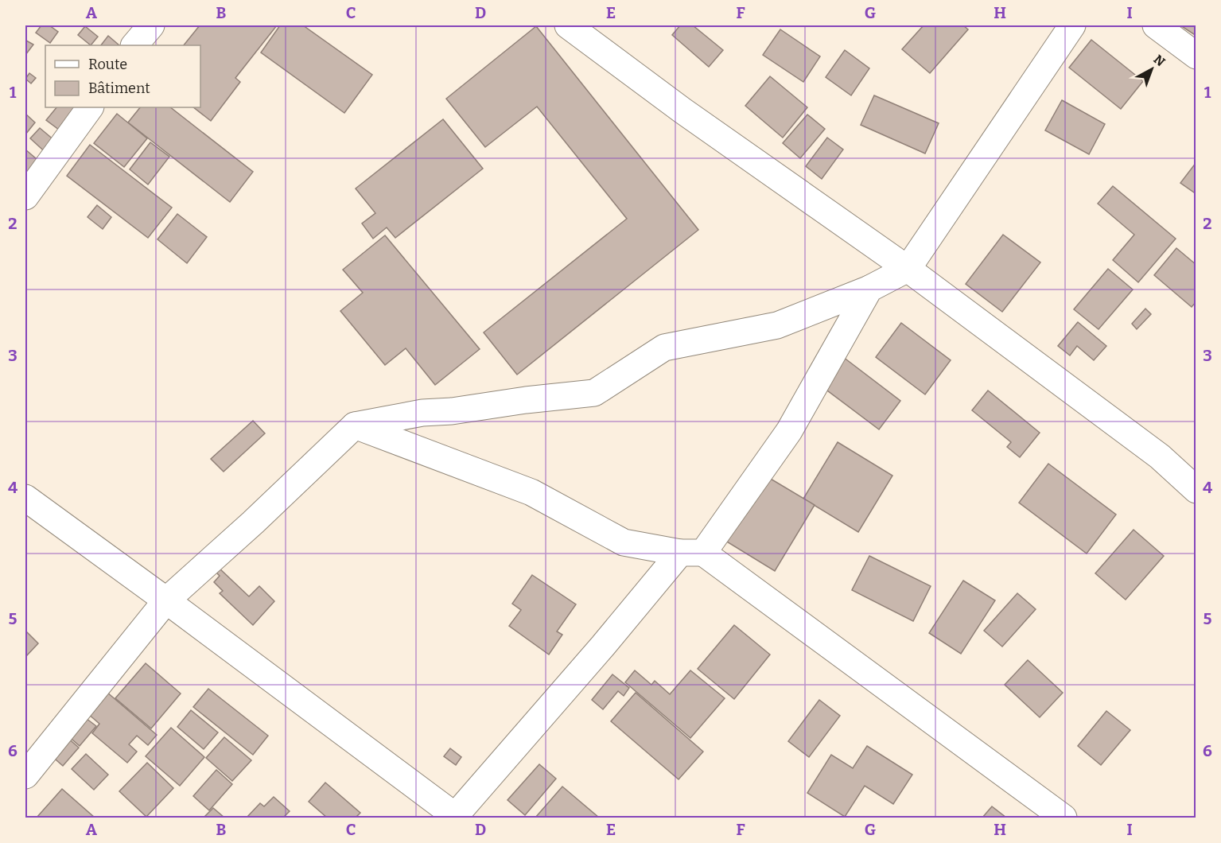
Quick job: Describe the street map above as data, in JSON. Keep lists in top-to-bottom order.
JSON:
{
  "legend": ["Route", "Bâtiment"],
  "north": "top right",
  "grid": {
    "columns": [
      "A",
      "B",
      "C",
      "D",
      "E",
      "F",
      "G",
      "H",
      "I"
    ],
    "rows": [
      "1",
      "2",
      "3",
      "4",
      "5",
      "6"
    ]
  }
}
